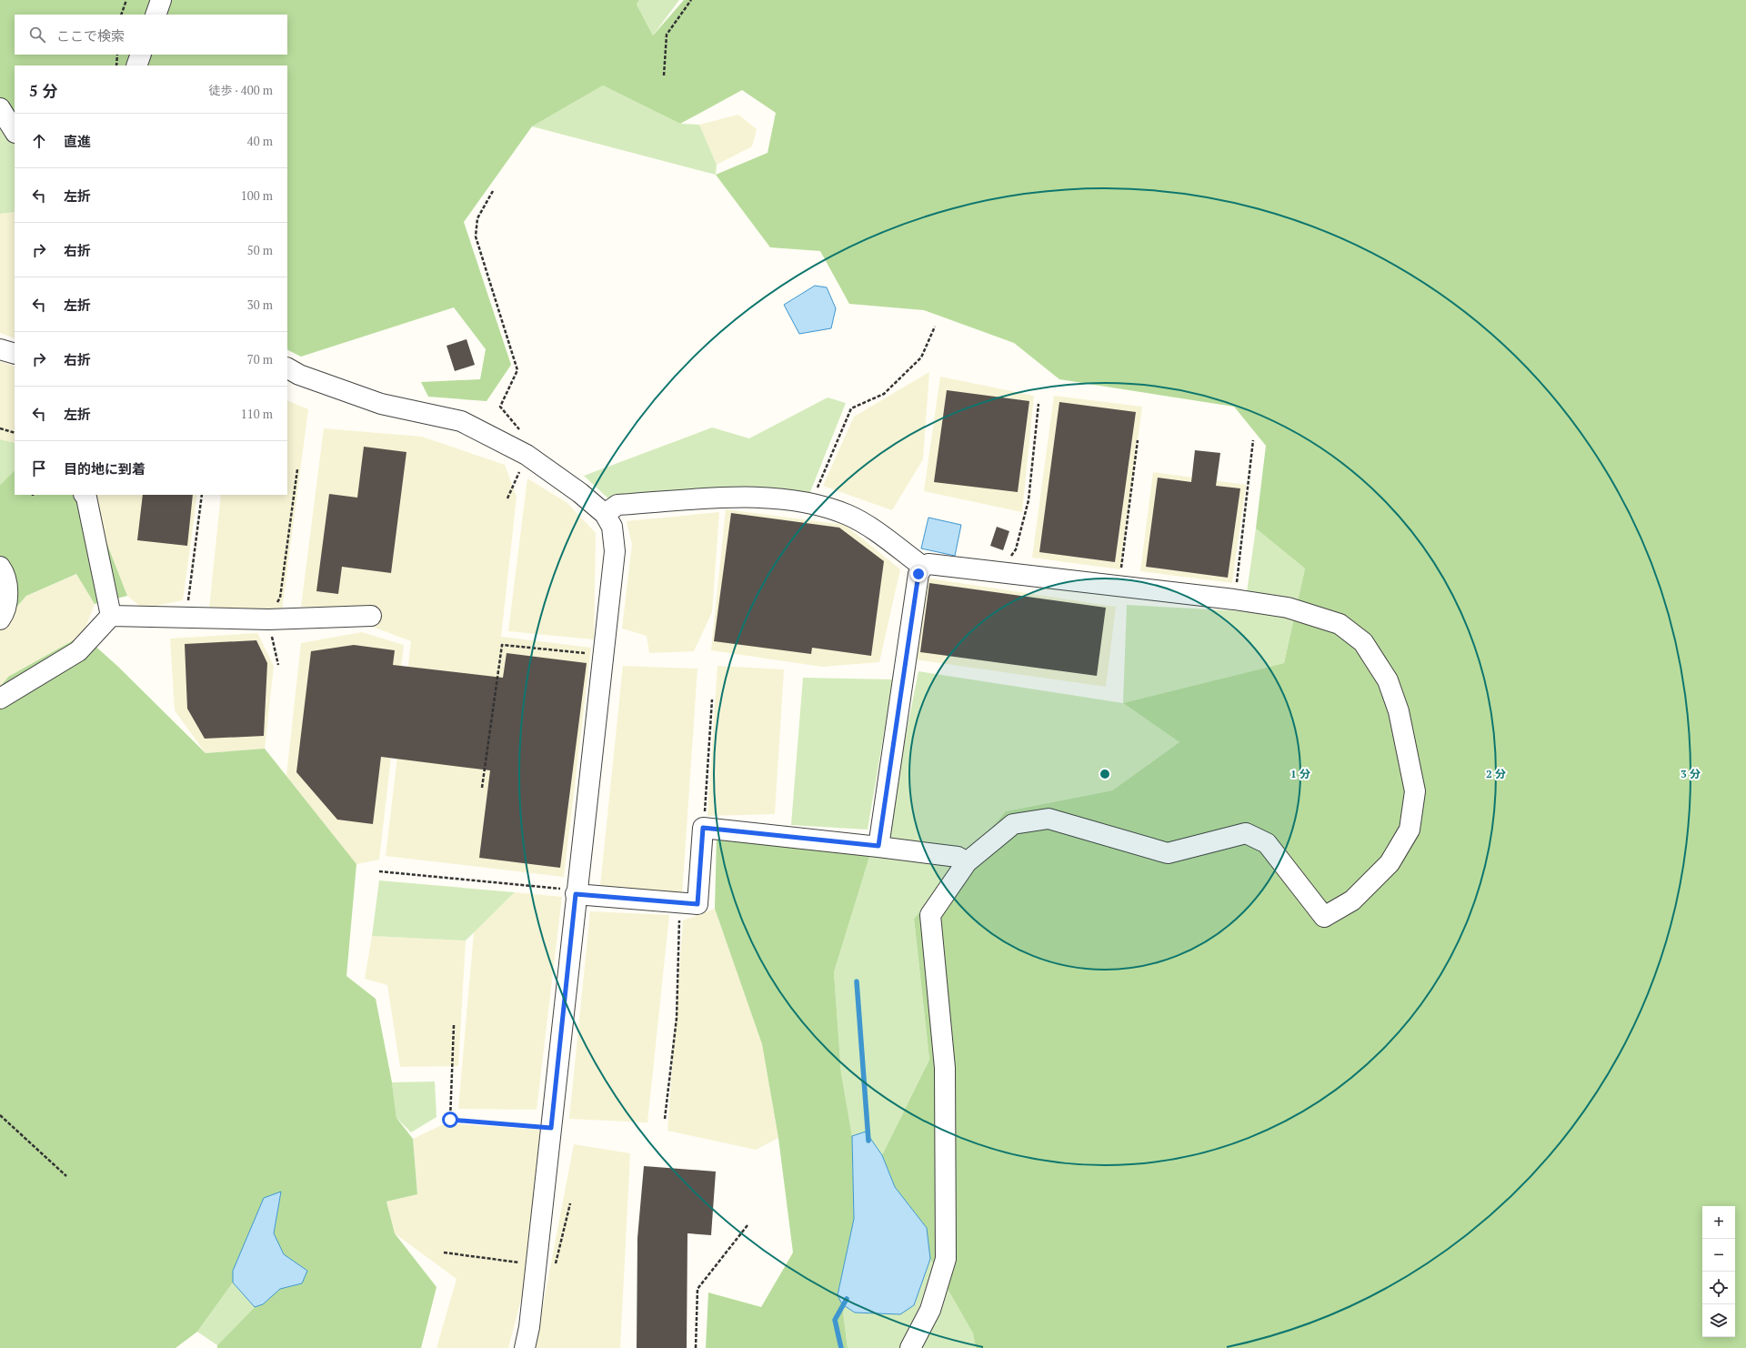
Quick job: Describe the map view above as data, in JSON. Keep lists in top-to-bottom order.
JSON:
{
  "page": {
    "search": "ここで検索",
    "heading": ["5 分", "徒歩 · 400 m"],
    "list": [
      ["直進", "40 m"],
      ["左折", "100 m"],
      ["右折", "50 m"],
      ["左折", "30 m"],
      ["右折", "70 m"],
      ["左折", "110 m"],
      "目的地に到着"
    ],
    "map_buttons": ["+", "−"]
  },
  "rings": ["1 分", "2 分", "3 分"]
}
